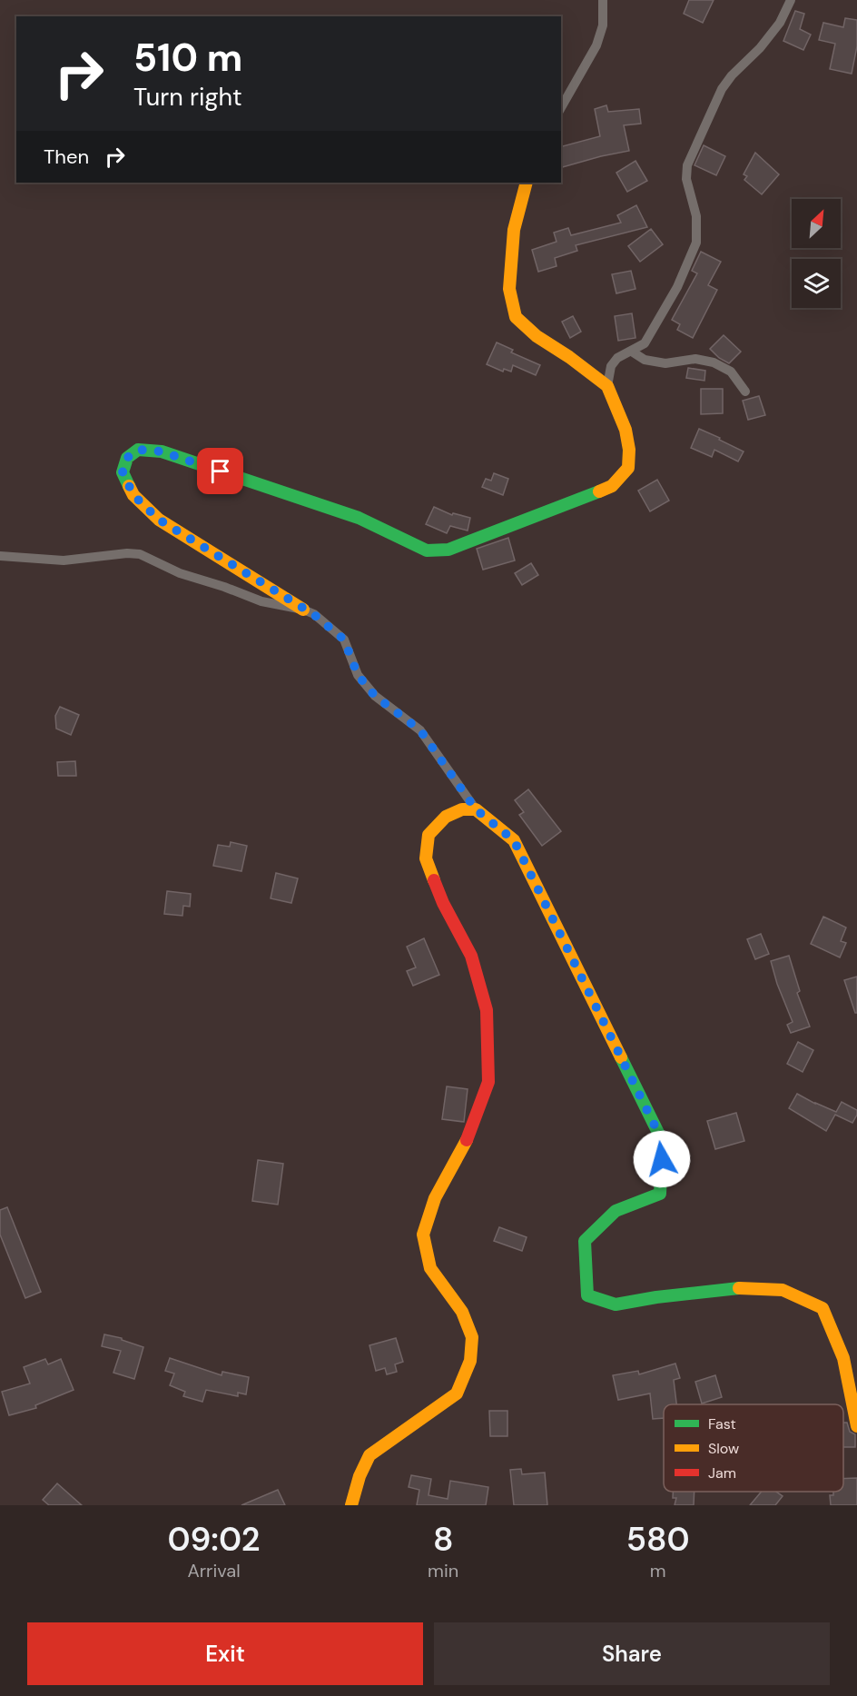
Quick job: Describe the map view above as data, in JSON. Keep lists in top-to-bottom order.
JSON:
{
  "legend": ["Fast", "Slow", "Jam"],
  "north": "top right",
  "page": {
    "turn": ["510 m", "Turn right"],
    "then": "Then",
    "eta": [
      "09:02",
      "Arrival",
      "8",
      "min",
      "580",
      "m"
    ],
    "buttons": ["Exit", "Share"]
  }
}
